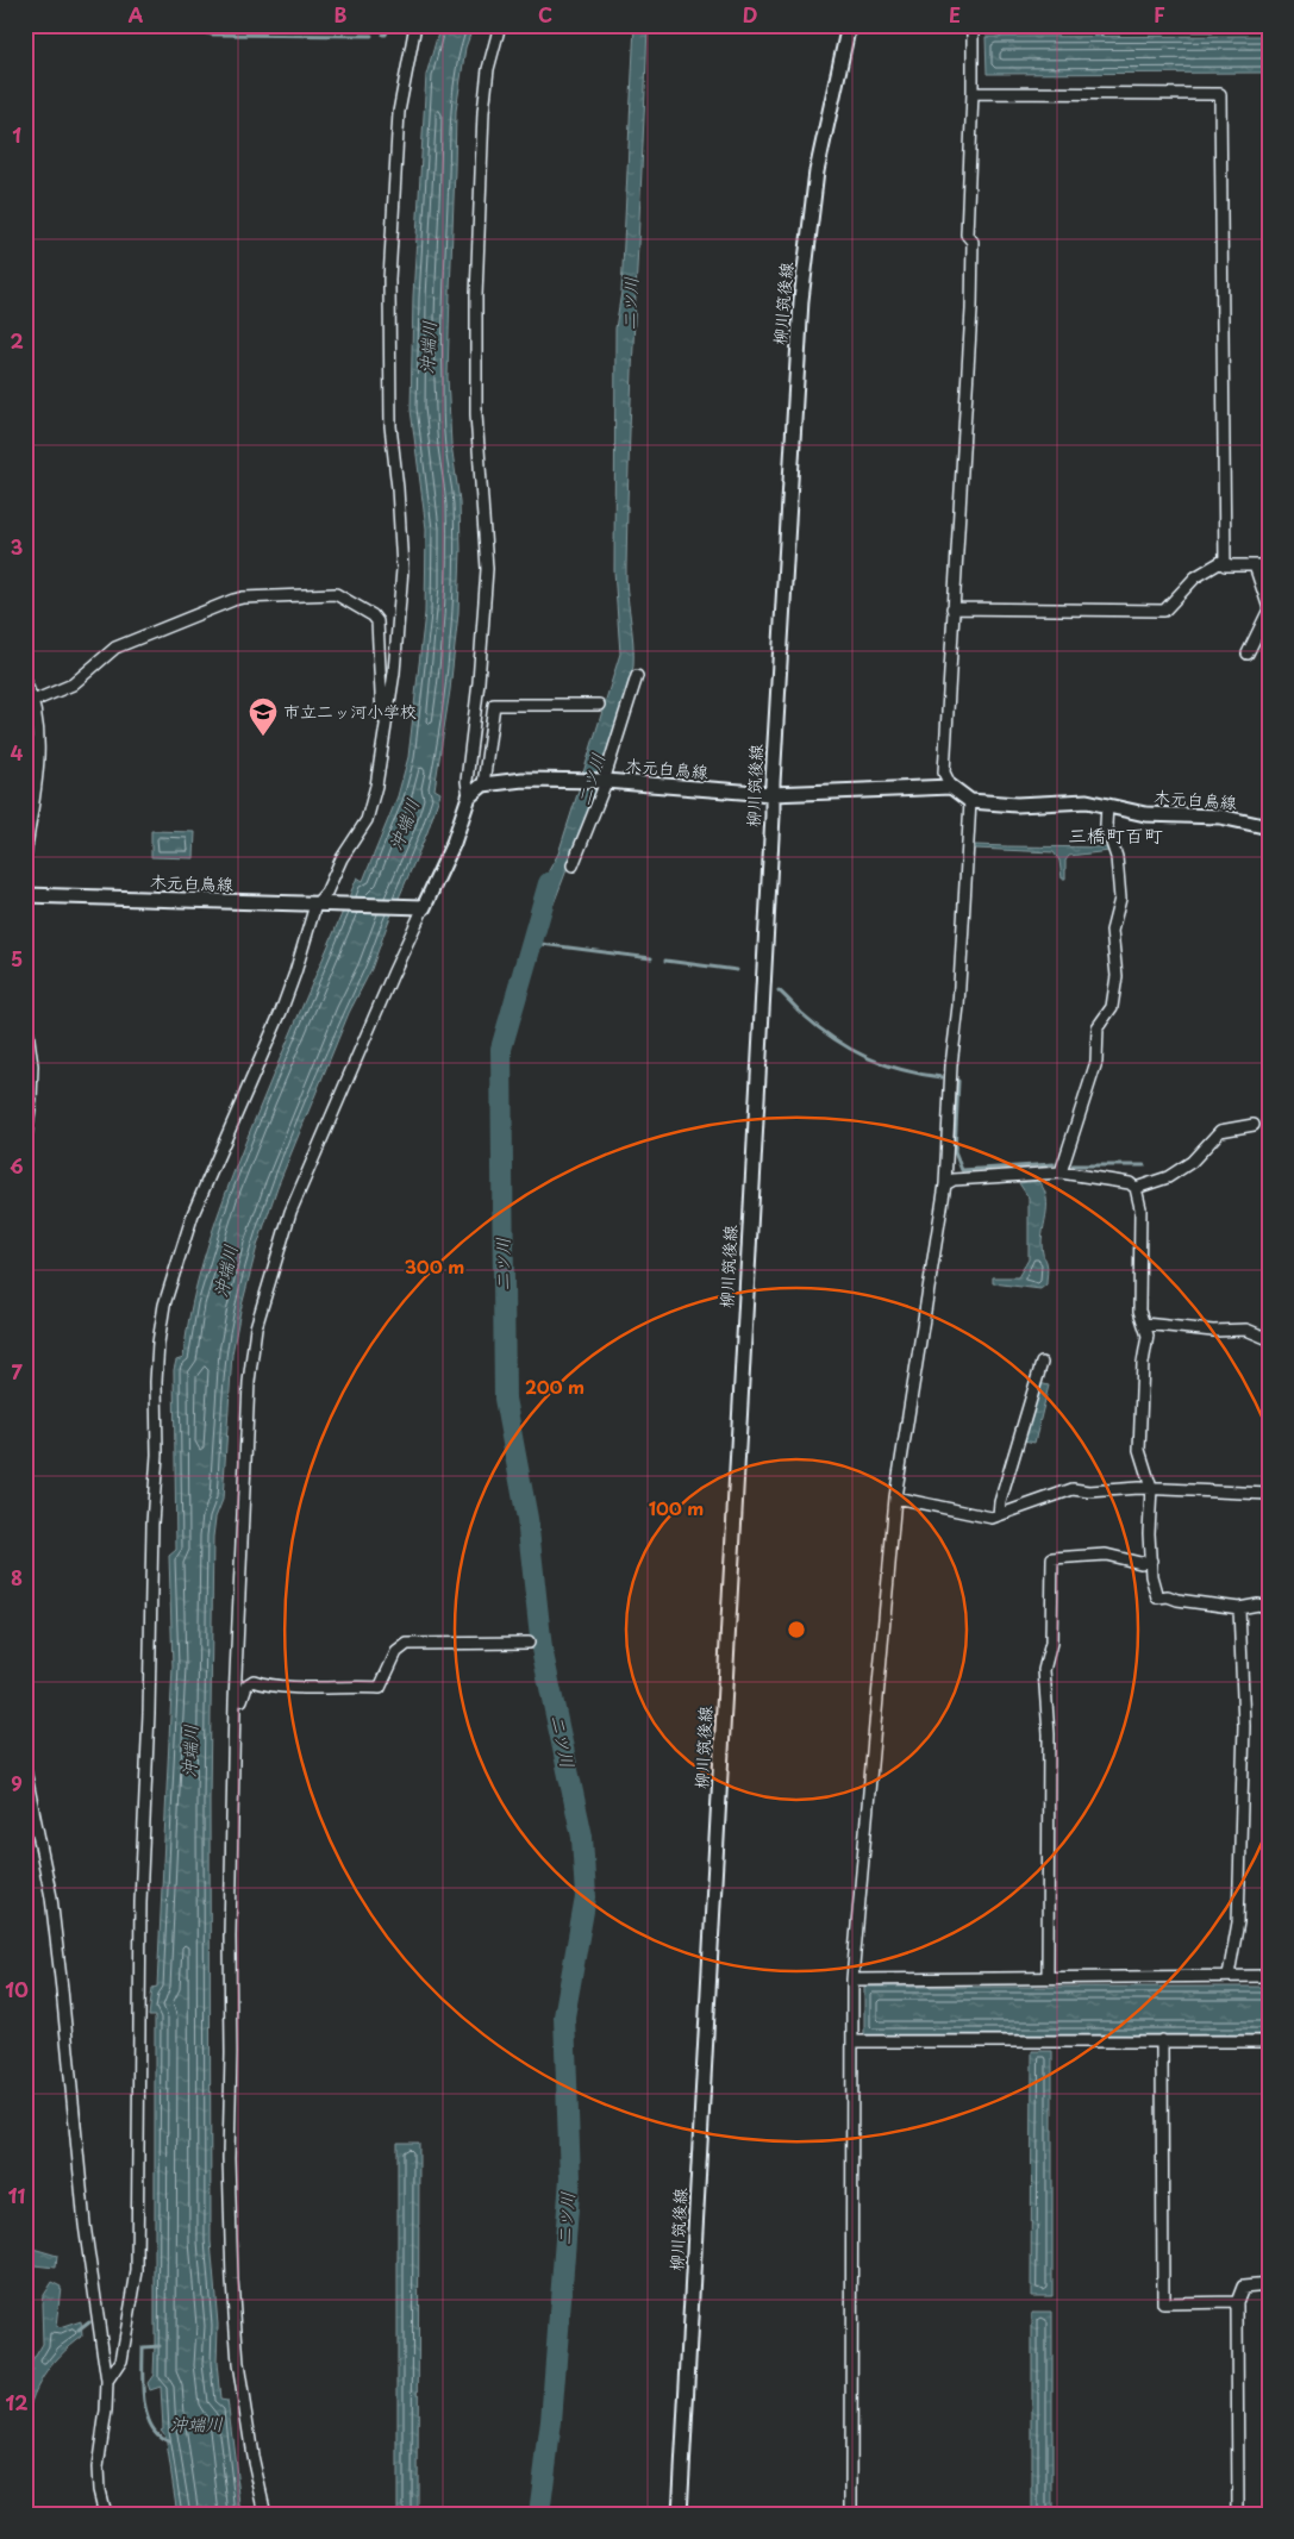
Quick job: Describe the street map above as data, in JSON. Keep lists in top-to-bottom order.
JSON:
{
  "streets": {
    "main road": ["柳川筑後線", "木元白鳥線"]
  },
  "crossings": [
    ["柳川筑後線", "木元白鳥線"]
  ],
  "districts": ["三橋町百町"],
  "water": ["二ツ川", "沖端川"],
  "places": {
    "school or university": ["市立二ッ河小学校"]
  },
  "grid": {
    "columns": [
      "A",
      "B",
      "C",
      "D",
      "E",
      "F"
    ],
    "rows": [
      "1",
      "2",
      "3",
      "4",
      "5",
      "6",
      "7",
      "8",
      "9",
      "10",
      "11",
      "12"
    ]
  },
  "rings": ["300 m", "200 m", "100 m"]
}
